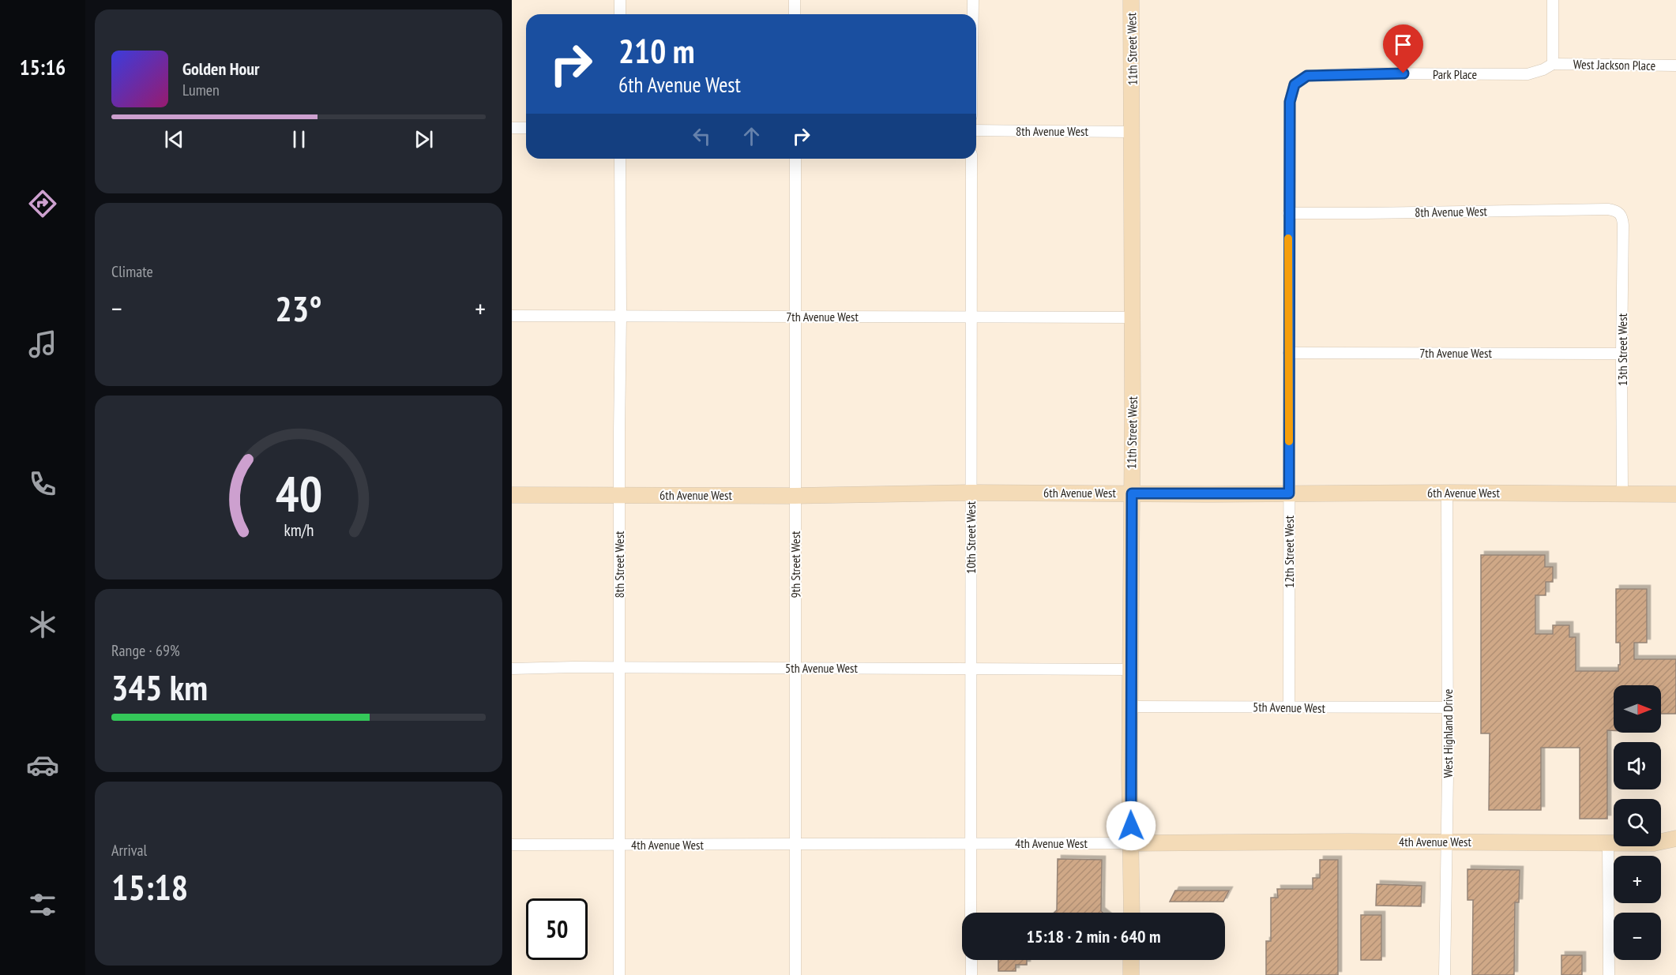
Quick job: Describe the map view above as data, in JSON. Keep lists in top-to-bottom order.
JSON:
{
  "streets": {
    "street": [
      "11th Street West",
      "West Jackson Place",
      "Park Place",
      "8th Avenue West",
      "7th Avenue West",
      "13th Street West",
      "6th Avenue West",
      "10th Street West",
      "12th Street West",
      "8th Street West",
      "9th Street West",
      "5th Avenue West",
      "West Highland Drive",
      "4th Avenue West"
    ]
  },
  "crossings": [
    ["11th Street West", "8th Avenue West"],
    ["11th Street West", "7th Avenue West"],
    ["11th Street West", "6th Avenue West"],
    ["11th Street West", "5th Avenue West"],
    ["11th Street West", "4th Avenue West"],
    ["West Jackson Place", "Park Place"],
    ["Park Place", "12th Street West"],
    ["8th Avenue West", "13th Street West"],
    ["8th Avenue West", "12th Street West"],
    ["7th Avenue West", "13th Street West"],
    ["7th Avenue West", "10th Street West"],
    ["7th Avenue West", "12th Street West"],
    ["7th Avenue West", "8th Street West"],
    ["7th Avenue West", "9th Street West"],
    ["13th Street West", "6th Avenue West"],
    ["6th Avenue West", "10th Street West"],
    ["6th Avenue West", "12th Street West"],
    ["6th Avenue West", "8th Street West"],
    ["6th Avenue West", "9th Street West"],
    ["6th Avenue West", "West Highland Drive"],
    ["10th Street West", "5th Avenue West"],
    ["10th Street West", "4th Avenue West"],
    ["12th Street West", "5th Avenue West"],
    ["8th Street West", "5th Avenue West"],
    ["8th Street West", "4th Avenue West"],
    ["9th Street West", "5th Avenue West"],
    ["9th Street West", "4th Avenue West"],
    ["5th Avenue West", "West Highland Drive"],
    ["West Highland Drive", "4th Avenue West"]
  ],
  "north": "right",
  "page": {
    "tabs": "15:16",
    "turn": ["210 m", "6th Avenue West"],
    "song": ["Golden Hour", "Lumen"],
    "tile": [
      "Climate",
      ["Range · 69%", "345 km"],
      ["Arrival", "15:18"]
    ],
    "heat": ["−", "23°", "+"],
    "map_buttons": ["+", "−"],
    "limit": "50",
    "trip": "15:18 · 2 min · 640 m",
    "gauge": ["40", "km/h"]
  }
}
